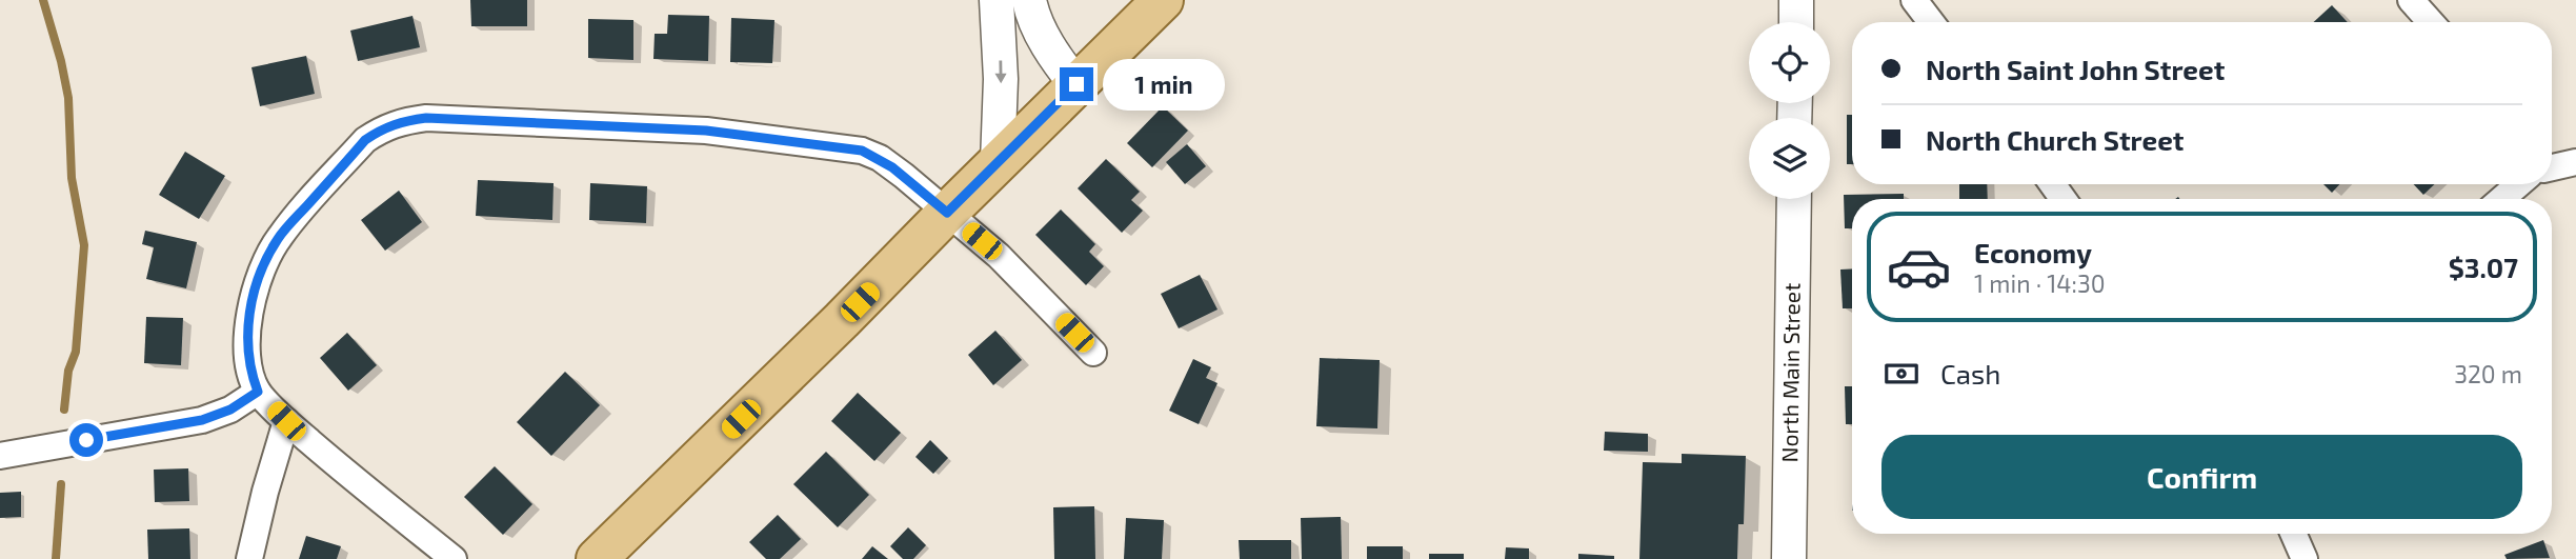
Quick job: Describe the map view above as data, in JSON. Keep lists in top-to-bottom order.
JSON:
{
  "streets": {
    "street": ["North Main Street"]
  },
  "page": {
    "banner": ["North Saint John Street", "North Church Street"],
    "bubble": "1 min",
    "list": [
      {
        "name": "Economy",
        "note": "1 min · 14:30",
        "value": "$3.07"
      }
    ],
    "pay": ["Cash", "320 m"],
    "buttons": "Confirm"
  }
}
